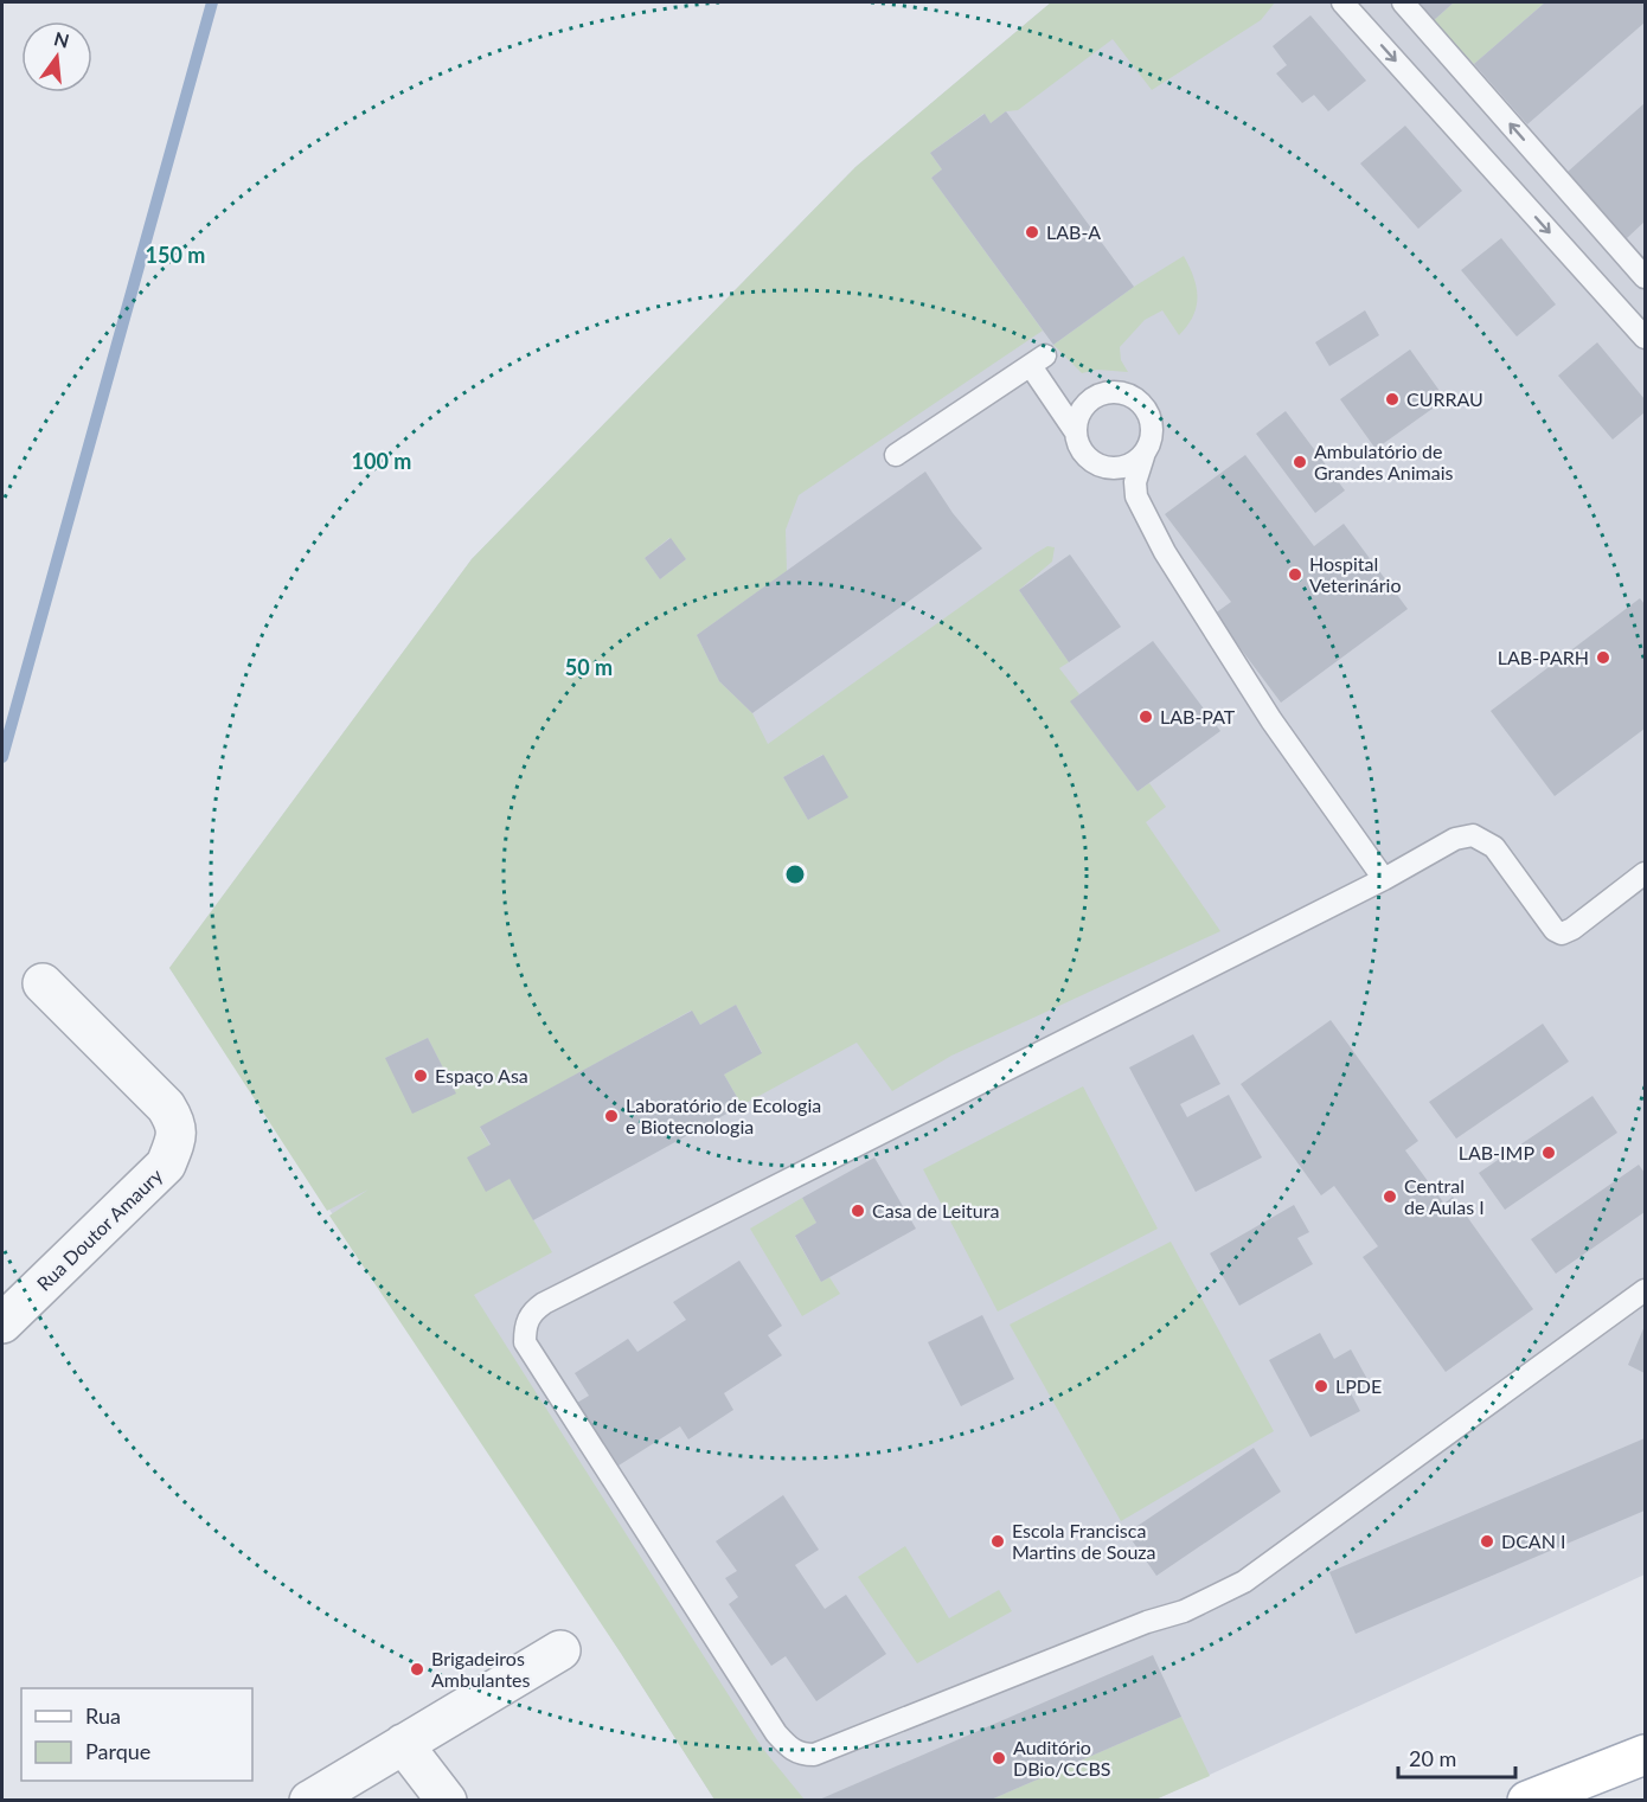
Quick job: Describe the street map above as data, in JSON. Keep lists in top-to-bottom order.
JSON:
{
  "streets": {
    "street": ["Rua Doutor Amaury"]
  },
  "places": [
    "LAB-A",
    "CURRAU",
    "Ambulatório de Grandes Animais",
    "Hospital Veterinário",
    "LAB-PARH",
    "LAB-PAT",
    "Espaço Asa",
    "Laboratório de Ecologia e Biotecnologia",
    "LAB-IMP",
    "Central de Aulas I",
    "Casa de Leitura",
    "LPDE",
    "Escola Francisca Martins de Souza",
    "DCAN I",
    "Brigadeiros Ambulantes",
    "Auditório DBio/CCBS"
  ],
  "legend": ["Rua", "Parque"],
  "scale_bar": "20 m",
  "north": "top",
  "rings": ["150 m", "100 m", "50 m"]
}
